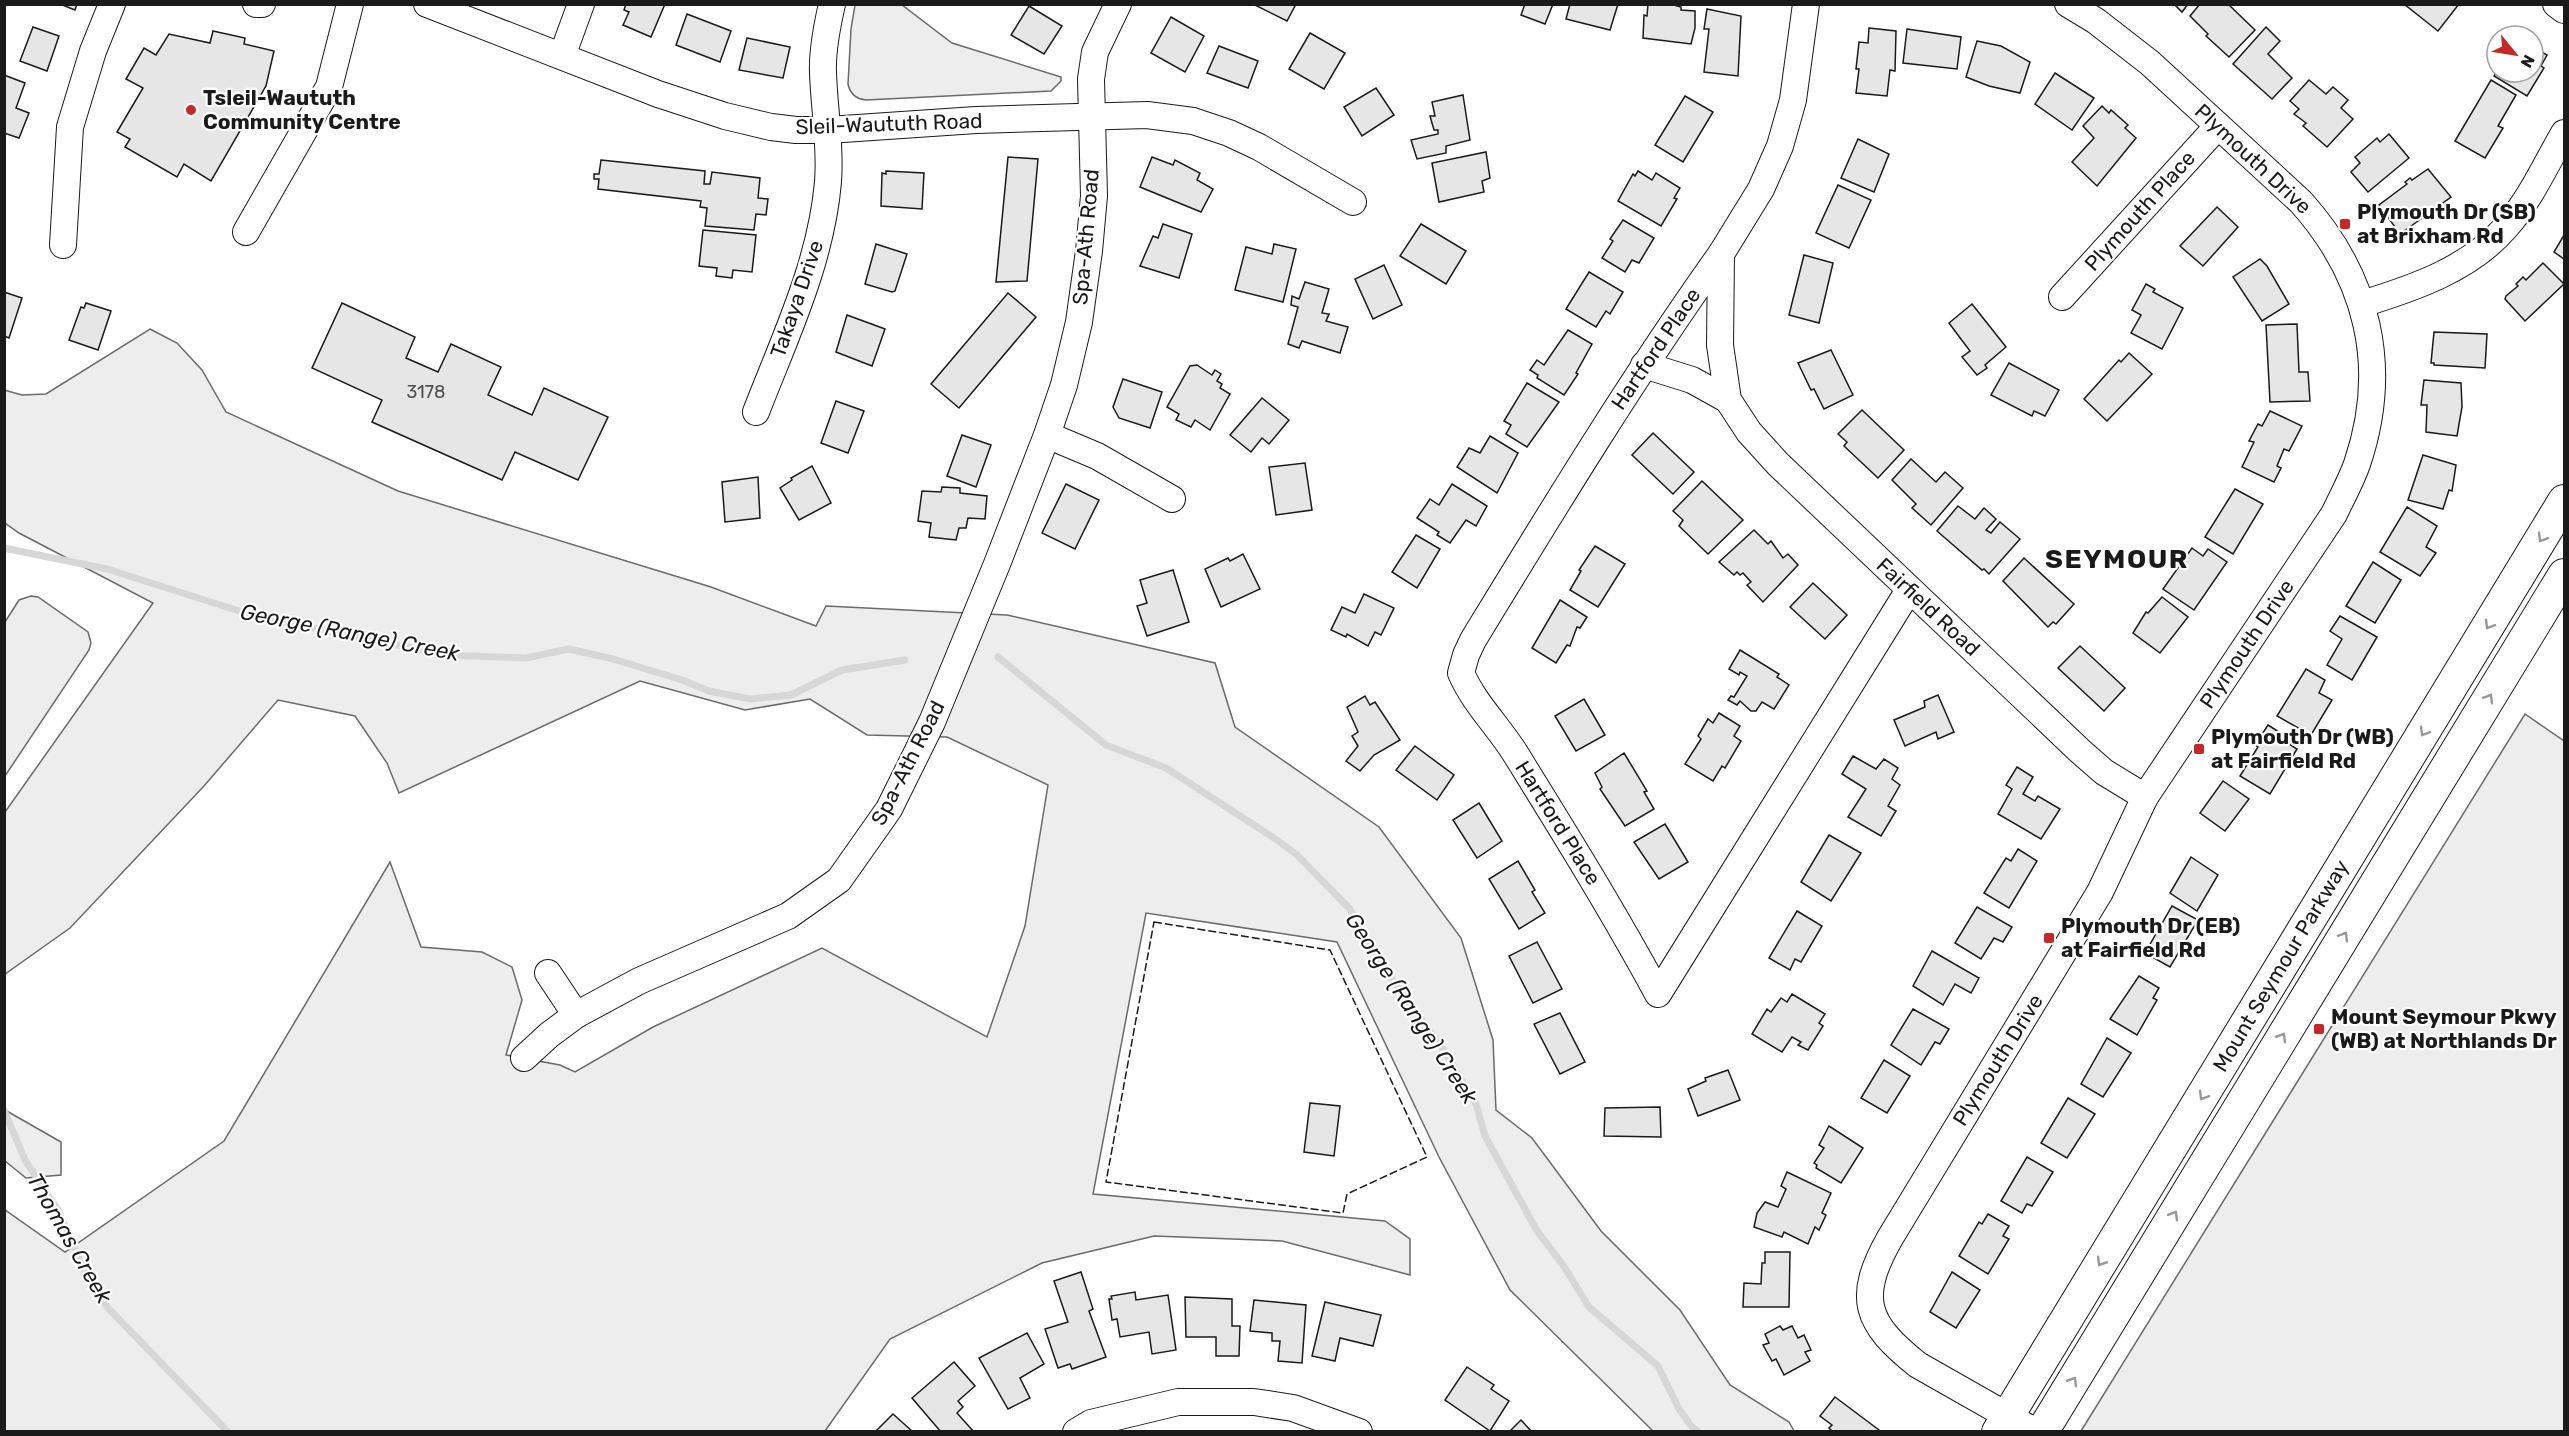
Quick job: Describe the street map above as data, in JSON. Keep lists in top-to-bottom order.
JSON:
{
  "streets": {
    "main road": ["Mount Seymour Parkway"],
    "street": [
      "Sleil-Waututh Road",
      "Plymouth Drive",
      "Plymouth Place",
      "Spa-Ath Road",
      "Takaya Drive",
      "Hartford Place",
      "Fairfield Road"
    ]
  },
  "crossings": [
    ["Sleil-Waututh Road", "Spa-Ath Road"],
    ["Sleil-Waututh Road", "Takaya Drive"],
    ["Plymouth Drive", "Plymouth Place"],
    ["Plymouth Drive", "Fairfield Road"],
    ["Plymouth Drive", "Mount Seymour Parkway"],
    ["Hartford Place", "Fairfield Road"]
  ],
  "districts": ["SEYMOUR"],
  "water": ["George (Range) Creek", "Thomas Creek"],
  "places": {
    "other": ["Tsleil-Waututh Community Centre"],
    "transit": [
      "Plymouth Dr (SB) at Brixham Rd",
      "Plymouth Dr (WB) at Fairfield Rd",
      "Plymouth Dr (EB) at Fairfield Rd",
      "Mount Seymour Pkwy (WB) at Northlands Dr"
    ]
  },
  "house_numbers": ["3178"],
  "north": "bottom right"
}
